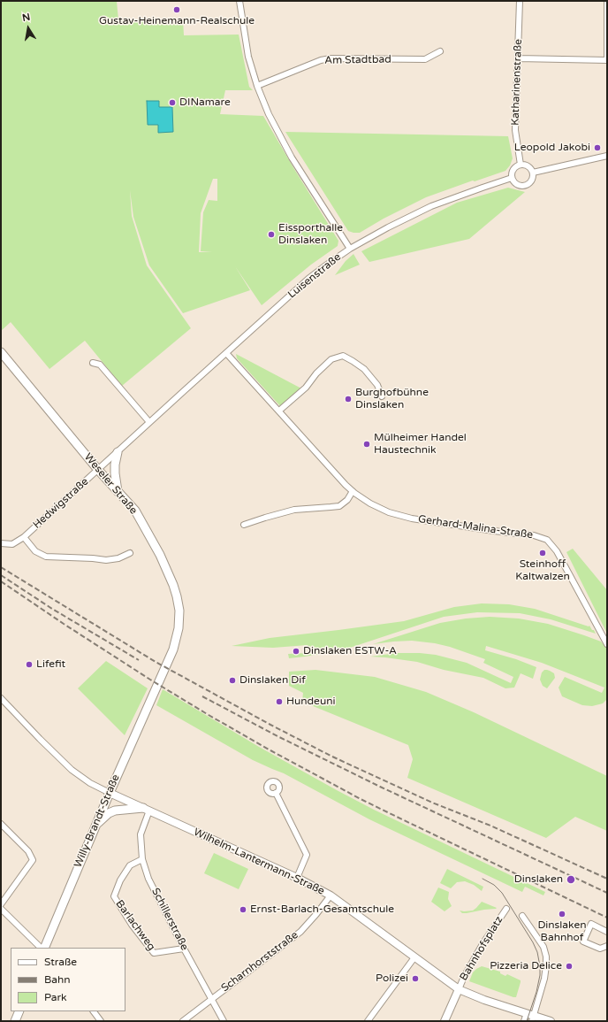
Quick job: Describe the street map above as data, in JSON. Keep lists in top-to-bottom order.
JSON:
{
  "streets": {
    "main road": ["Weseler Straße", "Willy-Brandt-Straße", "Wilhelm-Lantermann-Straße"],
    "street": [
      "Am Stadtbad",
      "Katharinenstraße",
      "Luisenstraße",
      "Hedwigstraße",
      "Gerhard-Malina-Straße",
      "Schillerstraße",
      "Barlachweg",
      "Bahnhofsplatz",
      "Scharnhorststraße"
    ]
  },
  "crossings": [
    ["Katharinenstraße", "Luisenstraße"],
    ["Luisenstraße", "Weseler Straße"],
    ["Luisenstraße", "Hedwigstraße"],
    ["Luisenstraße", "Gerhard-Malina-Straße"],
    ["Weseler Straße", "Hedwigstraße"],
    ["Weseler Straße", "Willy-Brandt-Straße"],
    ["Willy-Brandt-Straße", "Wilhelm-Lantermann-Straße"],
    ["Wilhelm-Lantermann-Straße", "Schillerstraße"],
    ["Wilhelm-Lantermann-Straße", "Bahnhofsplatz"],
    ["Wilhelm-Lantermann-Straße", "Scharnhorststraße"],
    ["Schillerstraße", "Barlachweg"],
    ["Schillerstraße", "Scharnhorststraße"]
  ],
  "places": [
    "Gustav-Heinemann-Realschule",
    "DINamare",
    "Leopold Jakobi",
    "Eissporthalle Dinslaken",
    "Burghofbühne Dinslaken",
    "Mülheimer Handel Haustechnik",
    "Steinhoff Kaltwalzen",
    "Dinslaken ESTW-A",
    "Lifefit",
    "Dinslaken Dif",
    "Hundeuni",
    "Dinslaken",
    "Ernst-Barlach-Gesamtschule",
    "Dinslaken Bahnhof",
    "Pizzeria Delice",
    "Polizei"
  ],
  "legend": ["Straße", "Bahn", "Park"],
  "north": "top"
}
